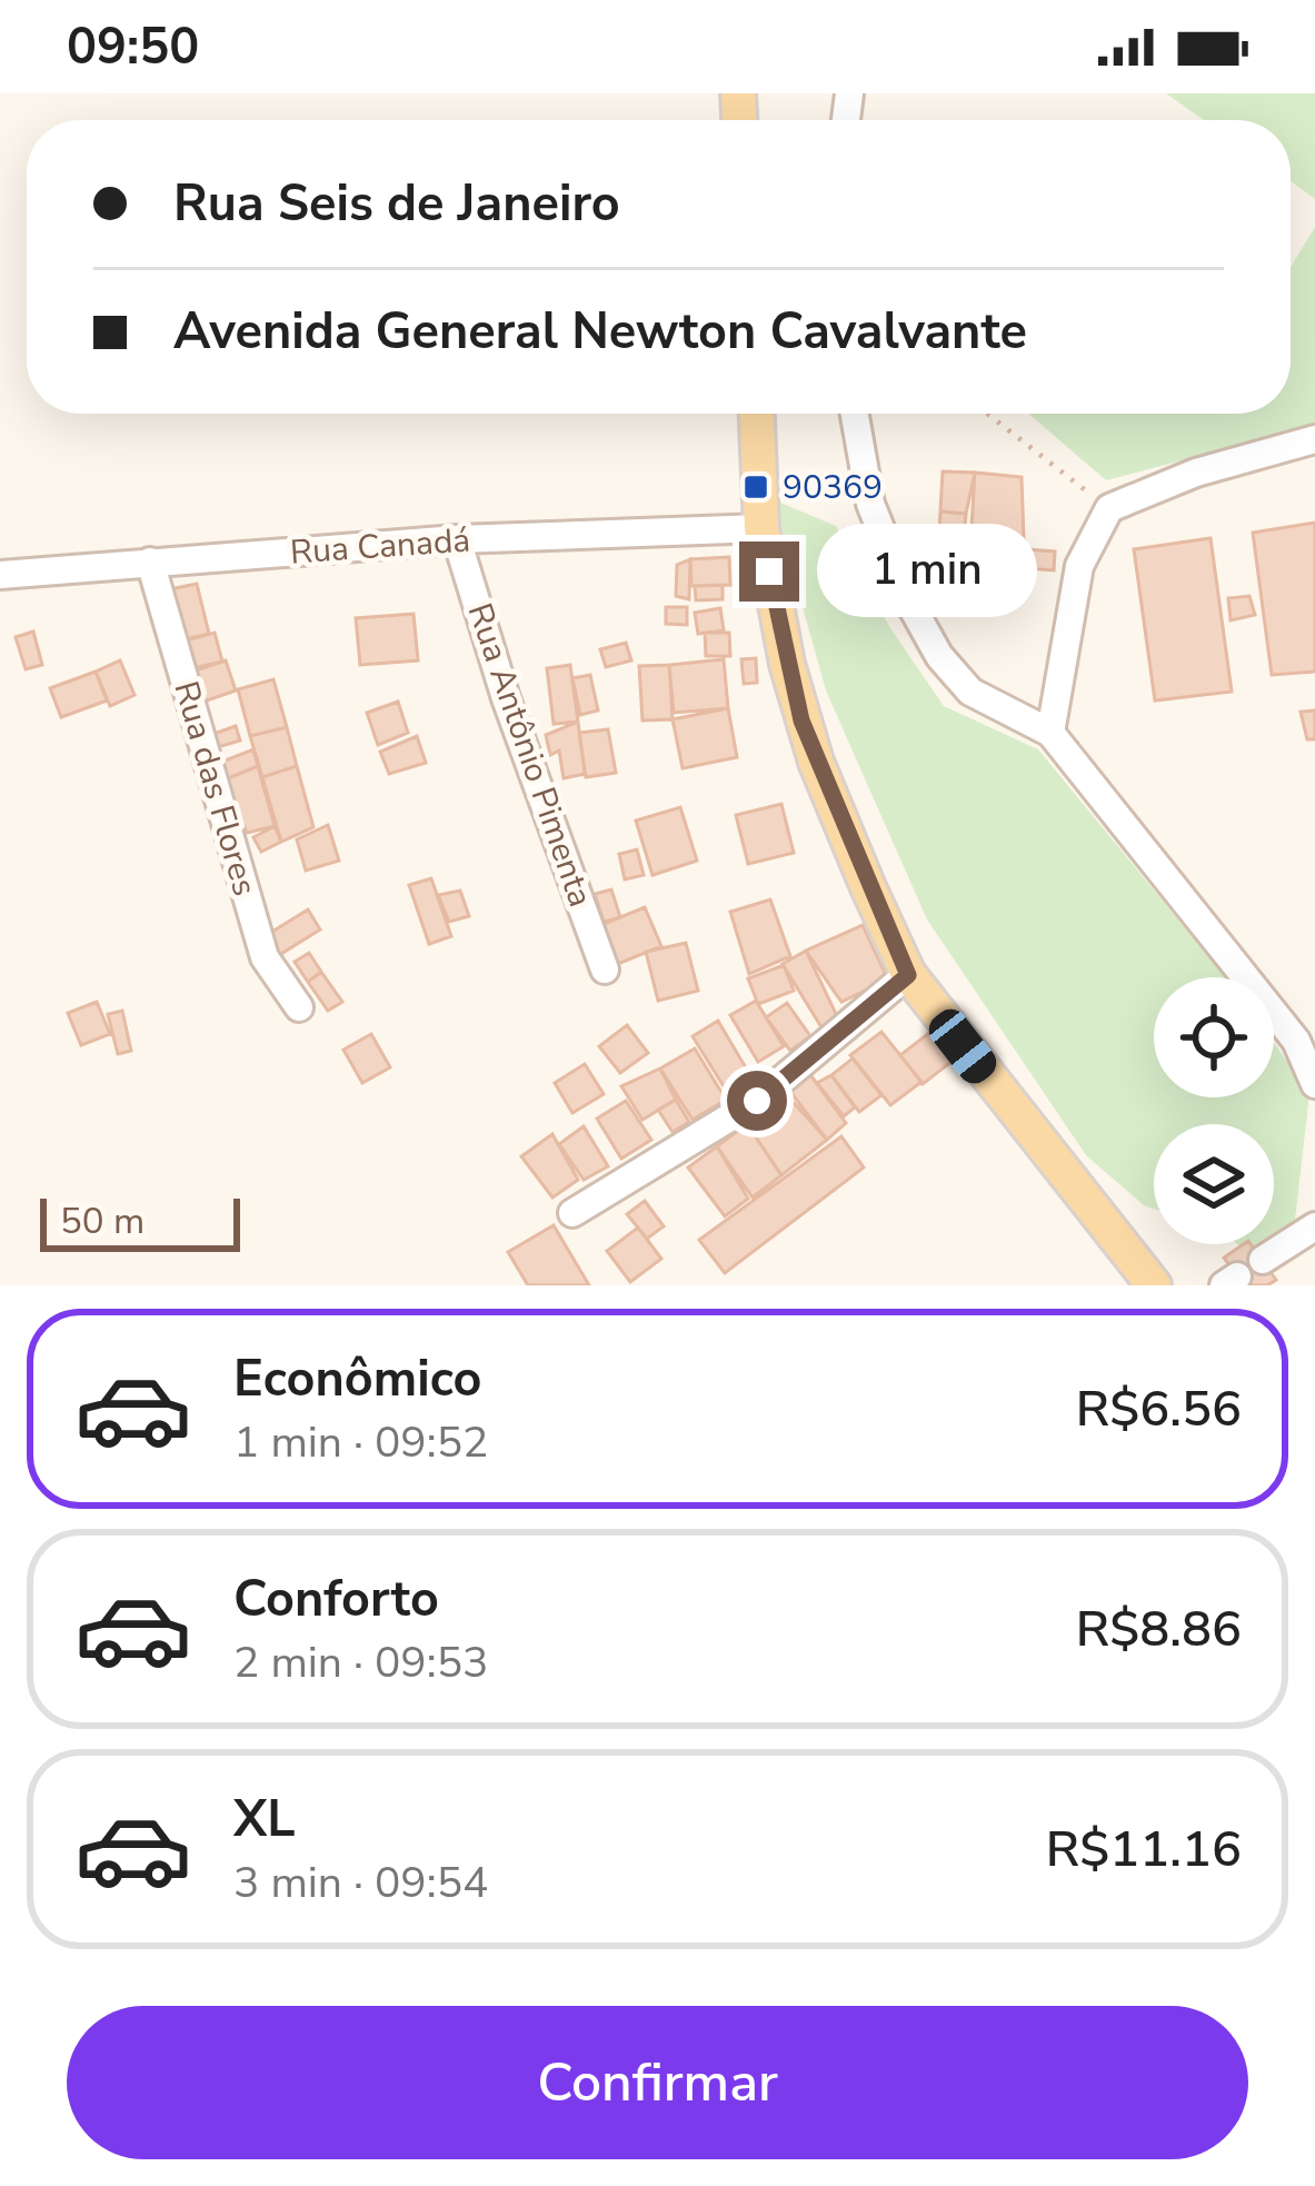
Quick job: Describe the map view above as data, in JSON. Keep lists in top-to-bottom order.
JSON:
{
  "streets": {
    "street": ["Rua Canadá", "Rua Antônio Pimenta", "Rua das Flores"]
  },
  "crossings": [
    ["Rua Canadá", "Rua Antônio Pimenta"],
    ["Rua Canadá", "Rua das Flores"]
  ],
  "places": {
    "transit": ["90369"]
  },
  "scale_bar": "50 m",
  "page": {
    "status": "09:50",
    "banner": ["Rua Seis de Janeiro", "Avenida General Newton Cavalvante"],
    "bubble": "1 min",
    "scale": "50 m",
    "list": [
      {
        "name": "Econômico",
        "note": "1 min · 09:52",
        "value": "R$6.56"
      },
      {
        "name": "Conforto",
        "note": "2 min · 09:53",
        "value": "R$8.86"
      },
      {
        "name": "XL",
        "note": "3 min · 09:54",
        "value": "R$11.16"
      }
    ],
    "buttons": "Confirmar"
  }
}
